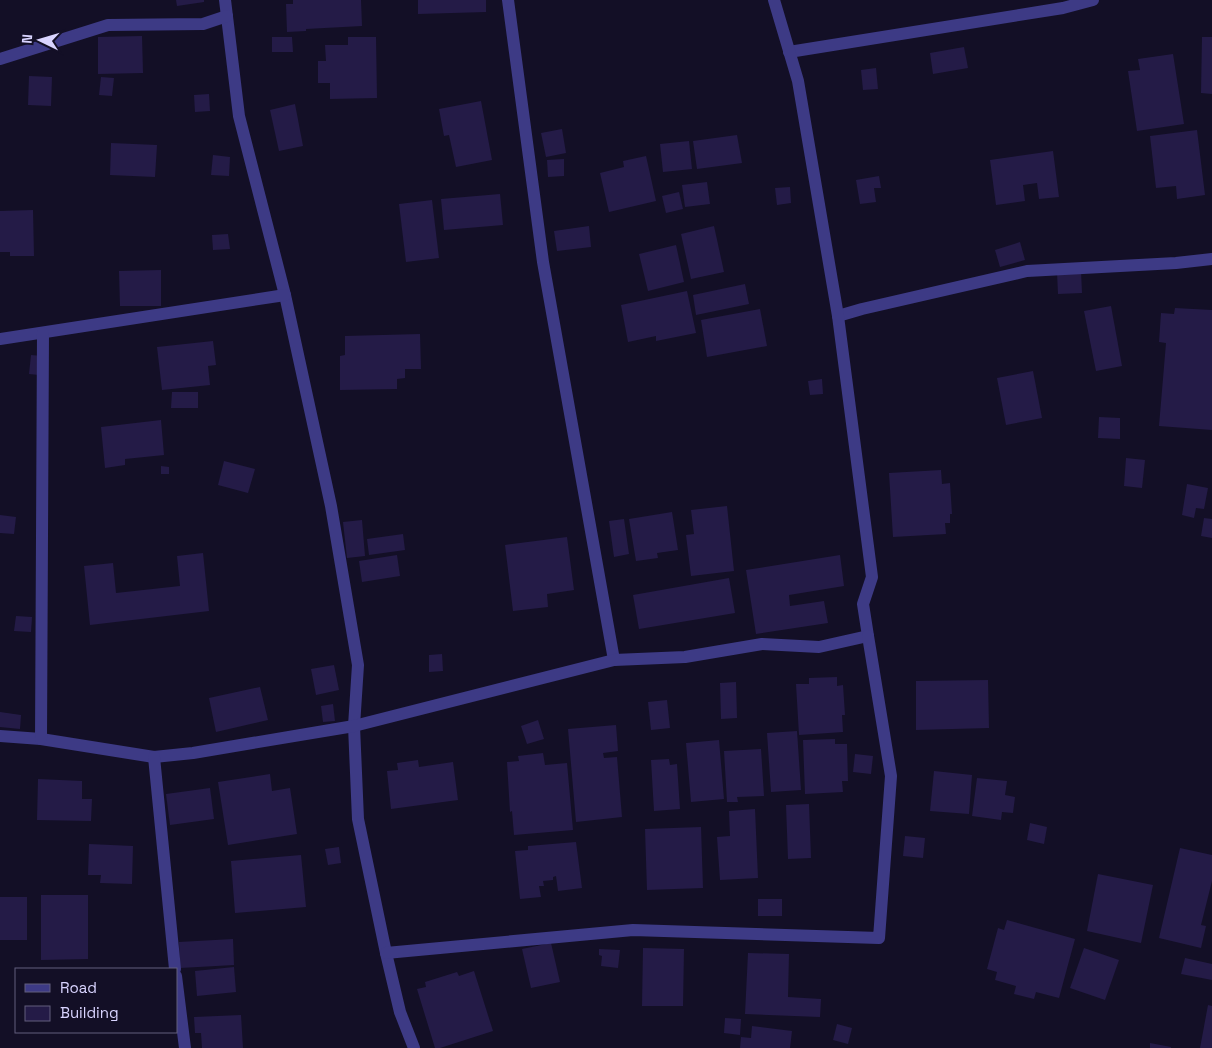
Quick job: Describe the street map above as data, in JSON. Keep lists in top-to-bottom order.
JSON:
{
  "legend": ["Road", "Building"],
  "north": "left"
}
